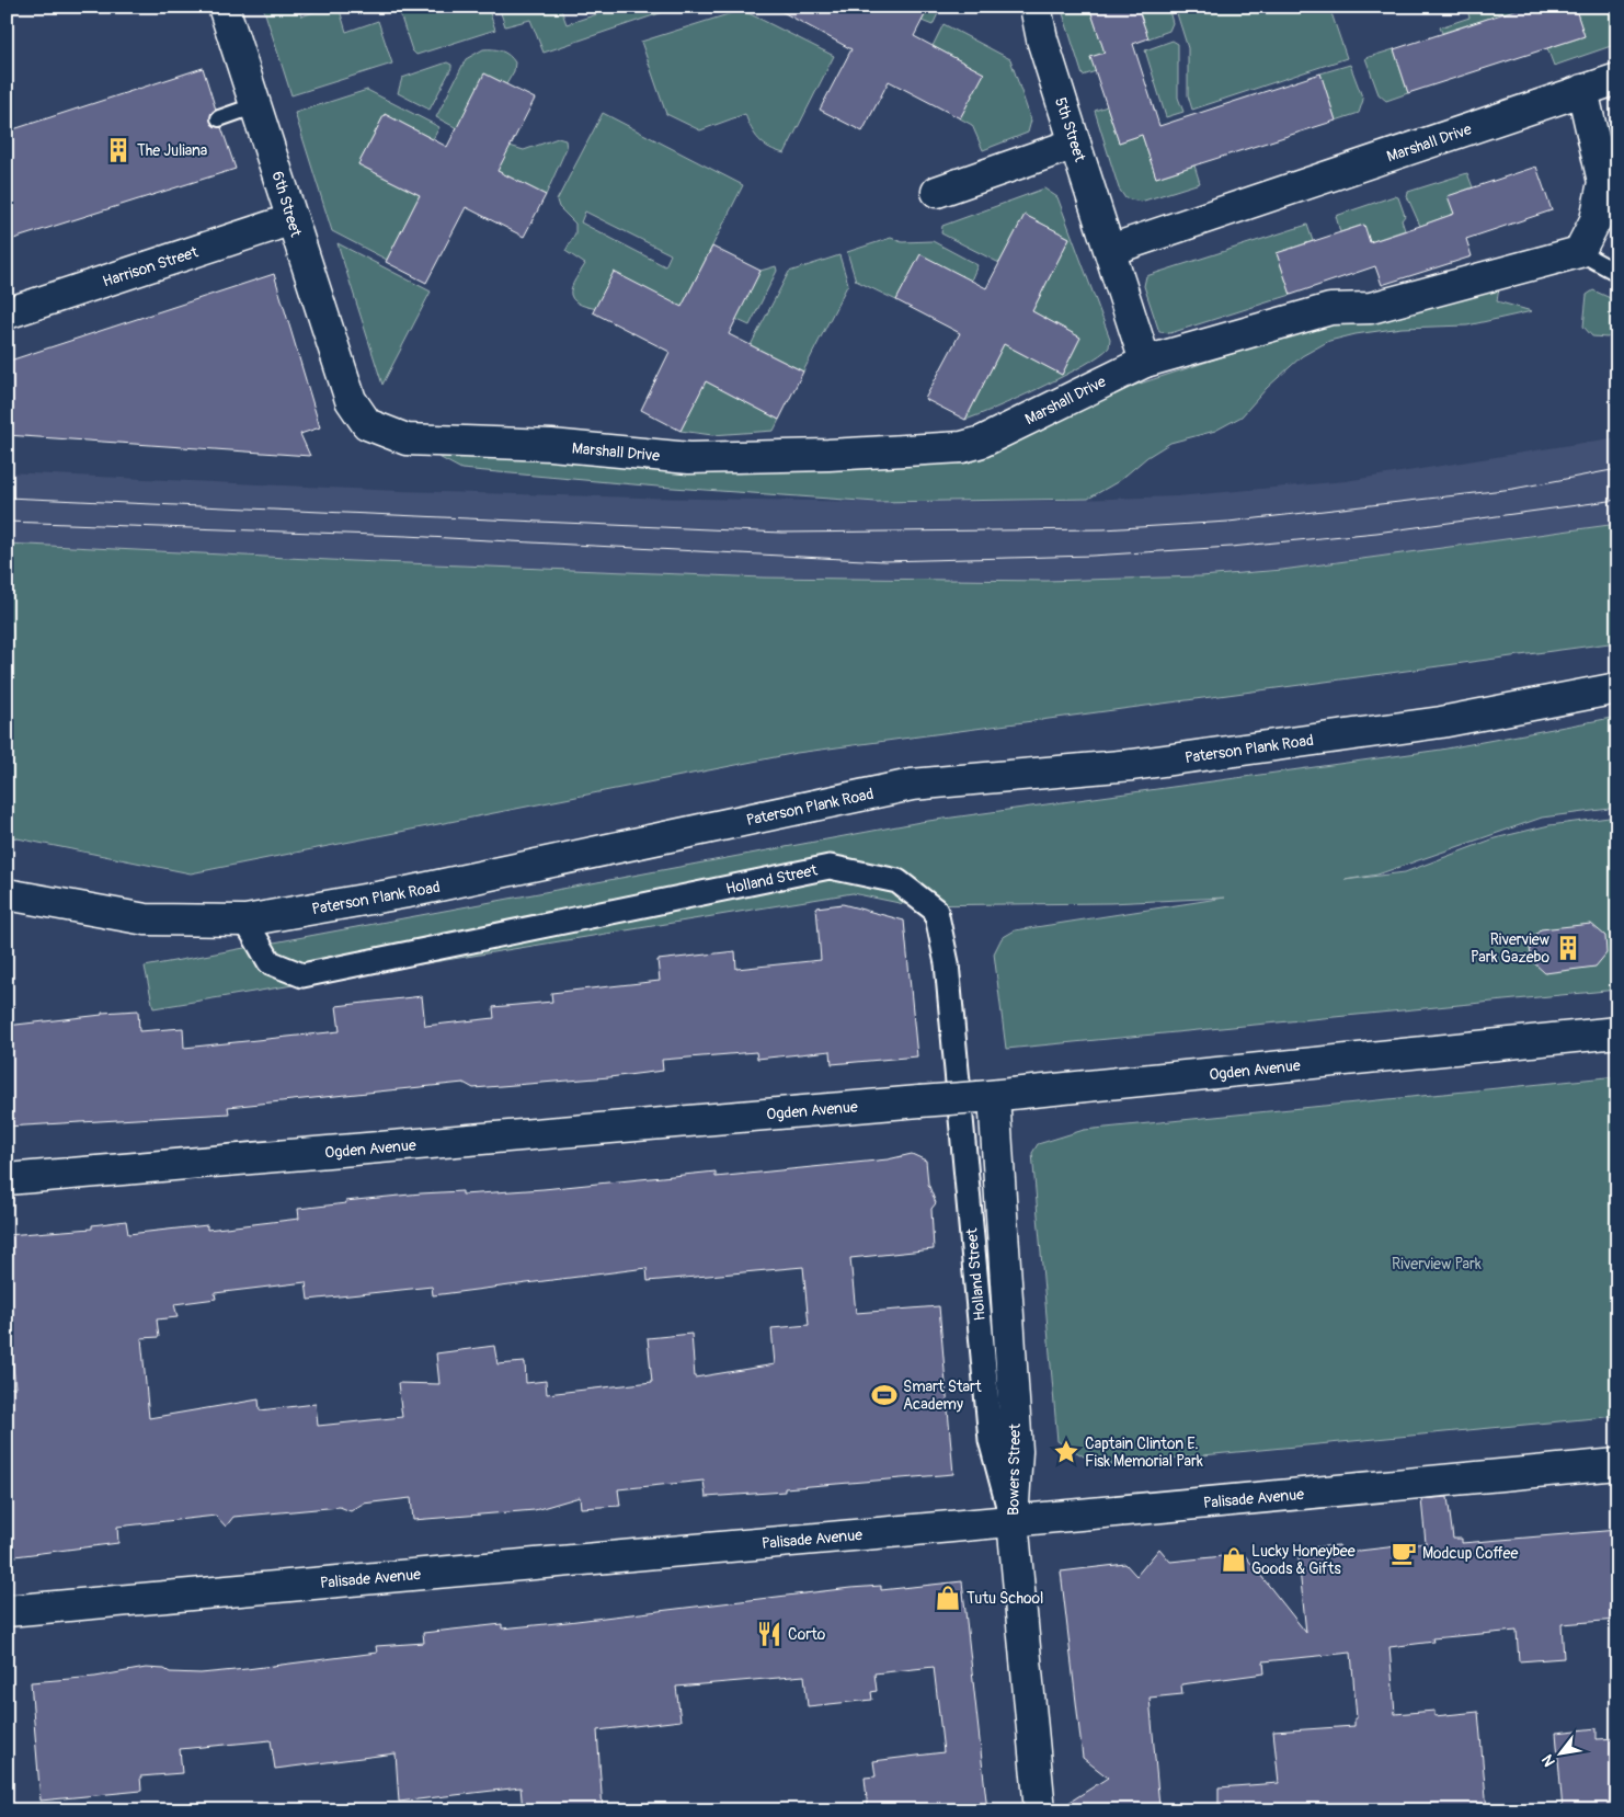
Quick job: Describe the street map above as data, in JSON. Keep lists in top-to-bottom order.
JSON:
{
  "streets": {
    "street": [
      "5th Street",
      "Marshall Drive",
      "6th Street",
      "Harrison Street",
      "Paterson Plank Road",
      "Holland Street",
      "Ogden Avenue",
      "Bowers Street",
      "Palisade Avenue"
    ]
  },
  "crossings": [
    ["5th Street", "Marshall Drive"],
    ["Marshall Drive", "6th Street"],
    ["6th Street", "Harrison Street"],
    ["Paterson Plank Road", "Holland Street"],
    ["Holland Street", "Bowers Street"],
    ["Holland Street", "Palisade Avenue"],
    ["Ogden Avenue", "Bowers Street"],
    ["Bowers Street", "Palisade Avenue"]
  ],
  "parks": ["Riverview Park"],
  "places": {
    "building": ["The Juliana", "Riverview Park Gazebo"],
    "sports": ["Smart Start Academy"],
    "place": ["Captain Clinton E. Fisk Memorial Park"],
    "cafe": ["Modcup Coffee"],
    "shop": ["Lucky Honeybee Goods & Gifts", "Tutu School"],
    "restaurant": ["Corto"]
  },
  "north": "bottom left"
}
